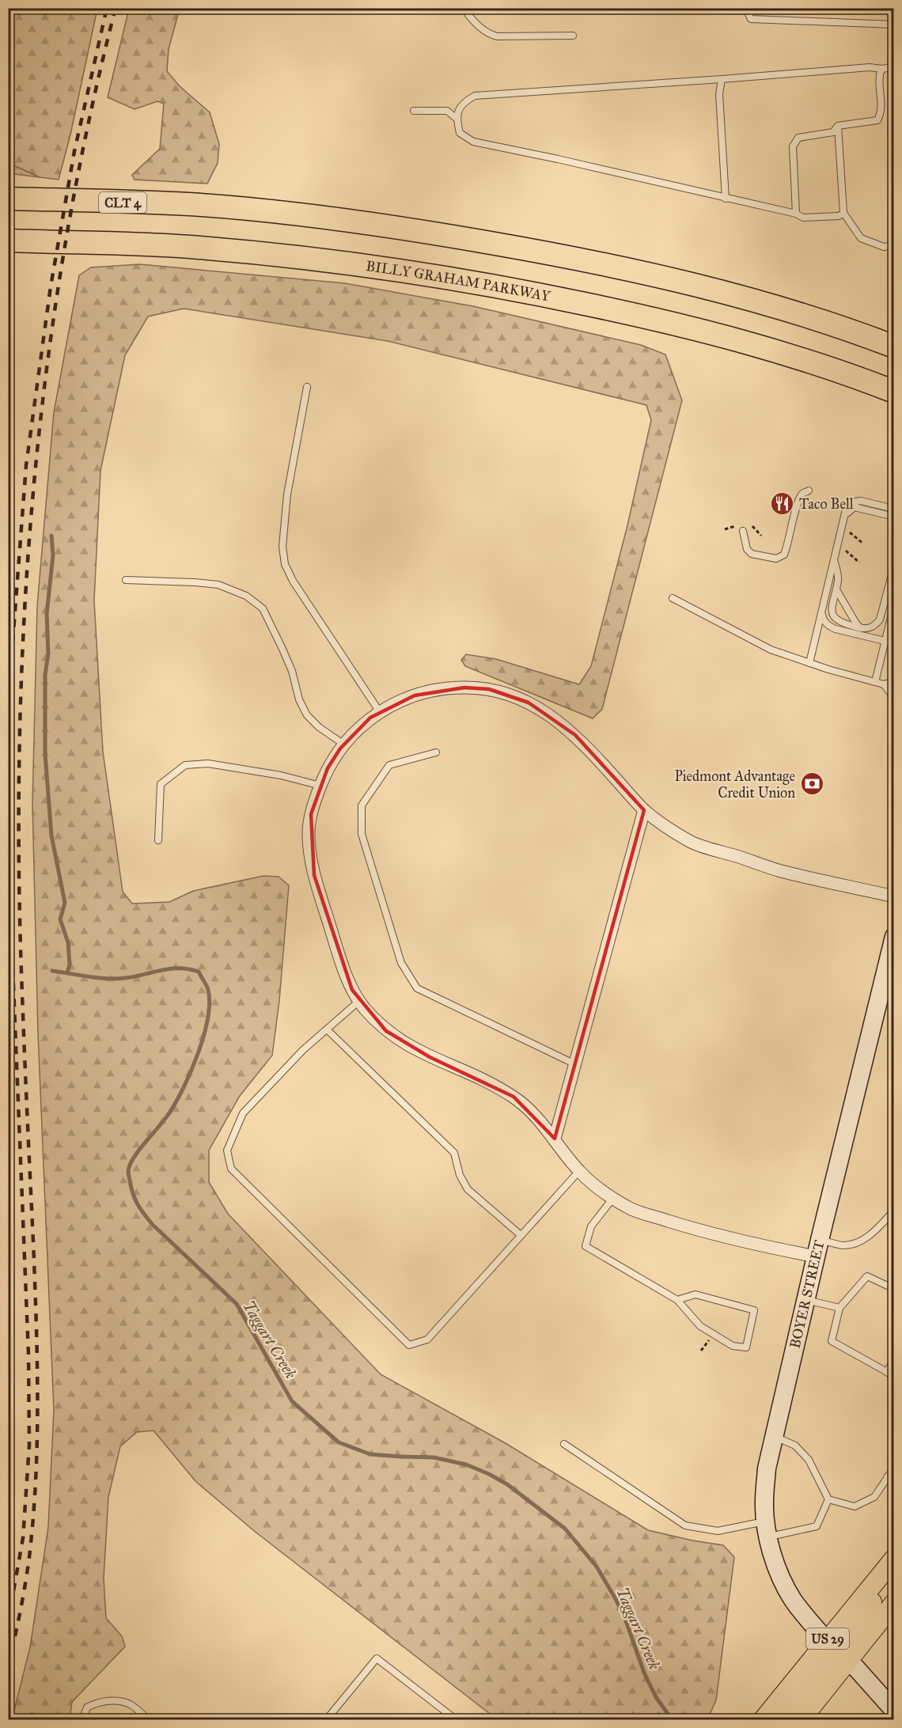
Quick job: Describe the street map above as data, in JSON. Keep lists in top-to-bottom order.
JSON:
{
  "streets": {
    "highway": ["CLT 4", "BILLY GRAHAM PARKWAY"],
    "main road": ["BOYER STREET", "US 29"]
  },
  "crossings": [
    ["BOYER STREET", "US 29"]
  ],
  "water": ["Taggart Creek"],
  "places": {
    "restaurant": ["Taco Bell"],
    "bank": ["Piedmont Advantage Credit Union"]
  }
}
